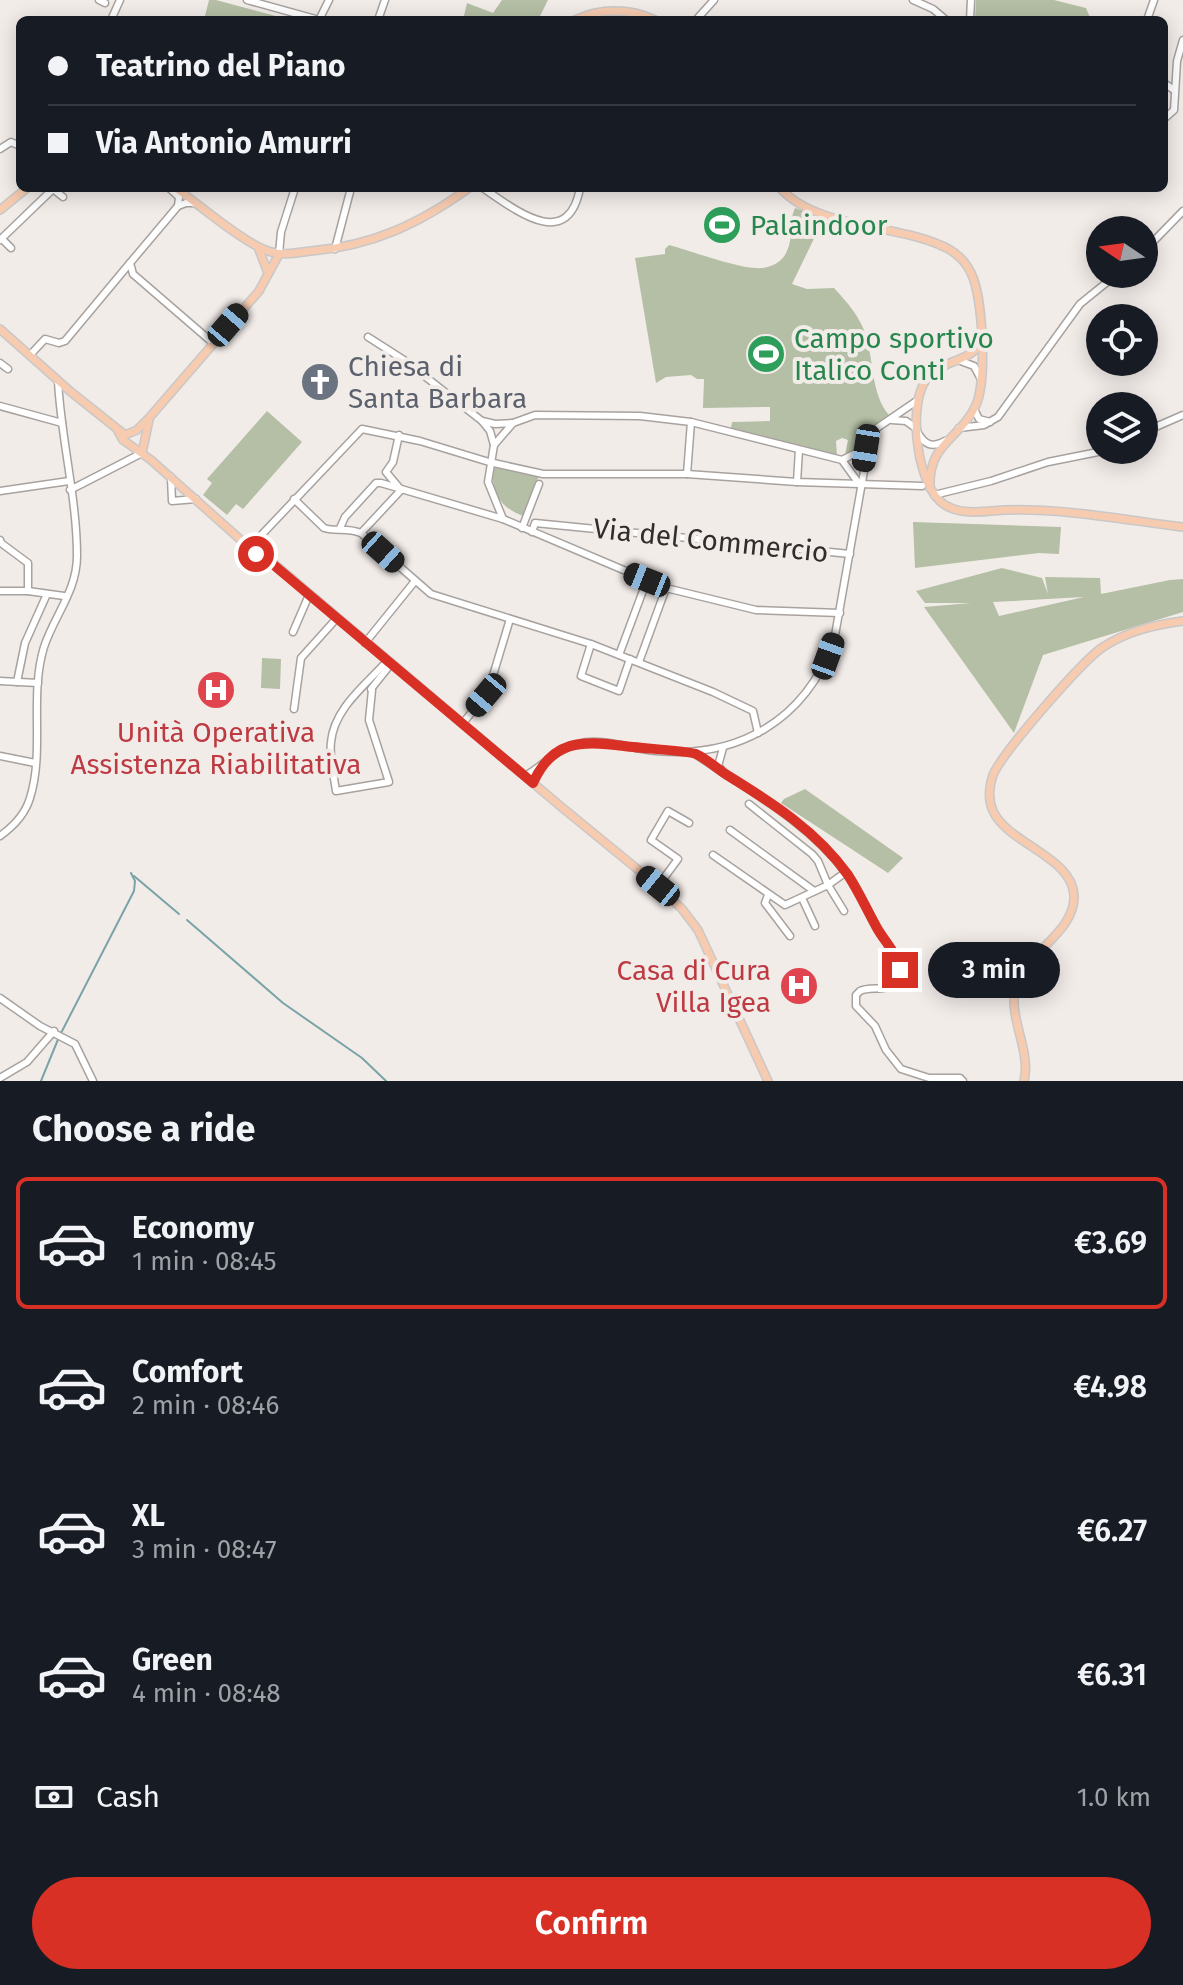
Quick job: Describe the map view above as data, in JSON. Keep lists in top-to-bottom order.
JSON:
{
  "streets": {
    "street": ["Via del Commercio"]
  },
  "places": {
    "sports": ["Palaindoor", "Campo sportivo Italico Conti"],
    "church": ["Chiesa di Santa Barbara"],
    "hospital": ["Unità Operativa Assistenza Riabilitativa", "Casa di Cura Villa Igea"]
  },
  "north": "left",
  "page": {
    "banner": ["Teatrino del Piano", "Via Antonio Amurri"],
    "bubble": "3 min",
    "heading": "Choose a ride",
    "list": [
      {
        "name": "Economy",
        "note": "1 min · 08:45",
        "value": "€3.69"
      },
      {
        "name": "Comfort",
        "note": "2 min · 08:46",
        "value": "€4.98"
      },
      {
        "name": "XL",
        "note": "3 min · 08:47",
        "value": "€6.27"
      },
      {
        "name": "Green",
        "note": "4 min · 08:48",
        "value": "€6.31"
      }
    ],
    "pay": ["Cash", "1.0 km"],
    "buttons": "Confirm"
  }
}
